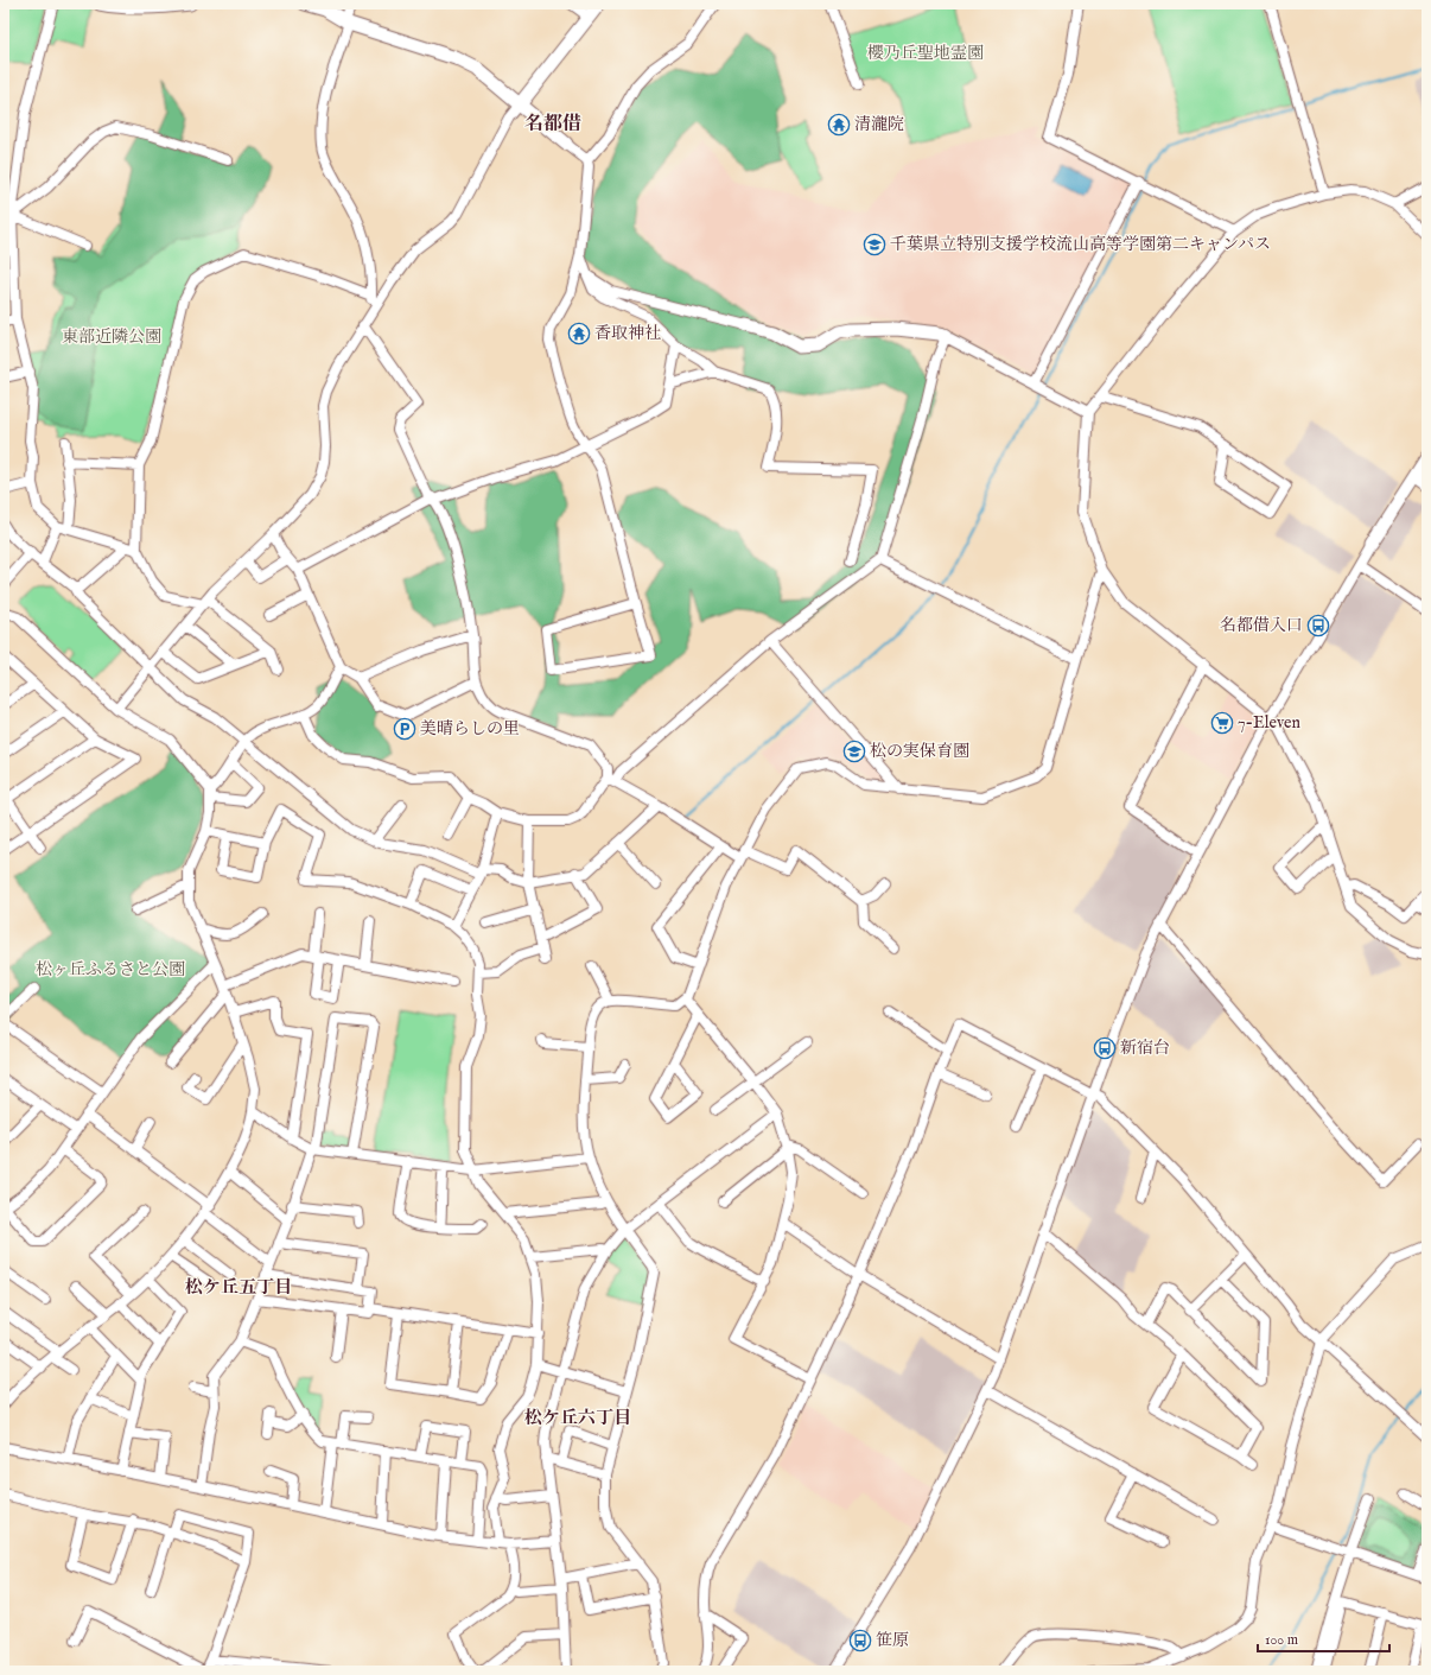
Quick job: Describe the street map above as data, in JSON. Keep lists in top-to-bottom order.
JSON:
{
  "districts": ["名都借", "松ケ丘五丁目", "松ケ丘六丁目"],
  "parks": ["櫻乃丘聖地霊園", "東部近隣公園", "松ヶ丘ふるさと公園"],
  "places": {
    "temple": ["清瀧院", "香取神社"],
    "school or university": ["千葉県立特別支援学校流山高等学園第二キャンパス", "松の実保育園"],
    "bus stop": ["名都借入口", "新宿台", "笹原"],
    "supermarket": ["7-Eleven"],
    "parking": ["美晴らしの里"]
  },
  "scale_bar": "100 m"
}
